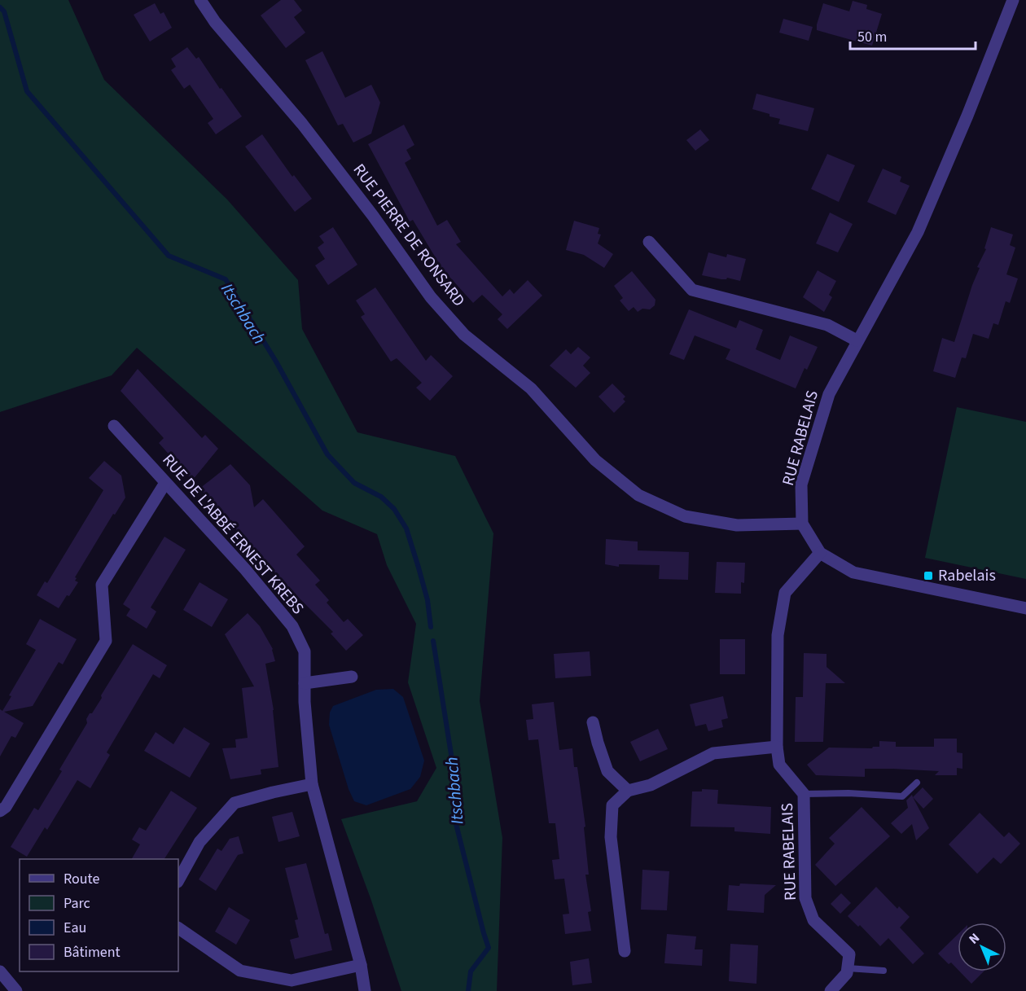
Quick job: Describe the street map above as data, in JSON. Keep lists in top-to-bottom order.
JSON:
{
  "streets": {
    "street": ["RUE PIERRE DE RONSARD", "RUE RABELAIS", "RUE DE L'ABBÉ ERNEST KREBS"]
  },
  "crossings": [
    ["RUE PIERRE DE RONSARD", "RUE RABELAIS"]
  ],
  "water": ["Itschbach"],
  "places": {
    "transit": ["Rabelais"]
  },
  "legend": [
    "Route",
    "Parc",
    "Eau",
    "Bâtiment"
  ],
  "scale_bar": "50 m",
  "north": "top left"
}
